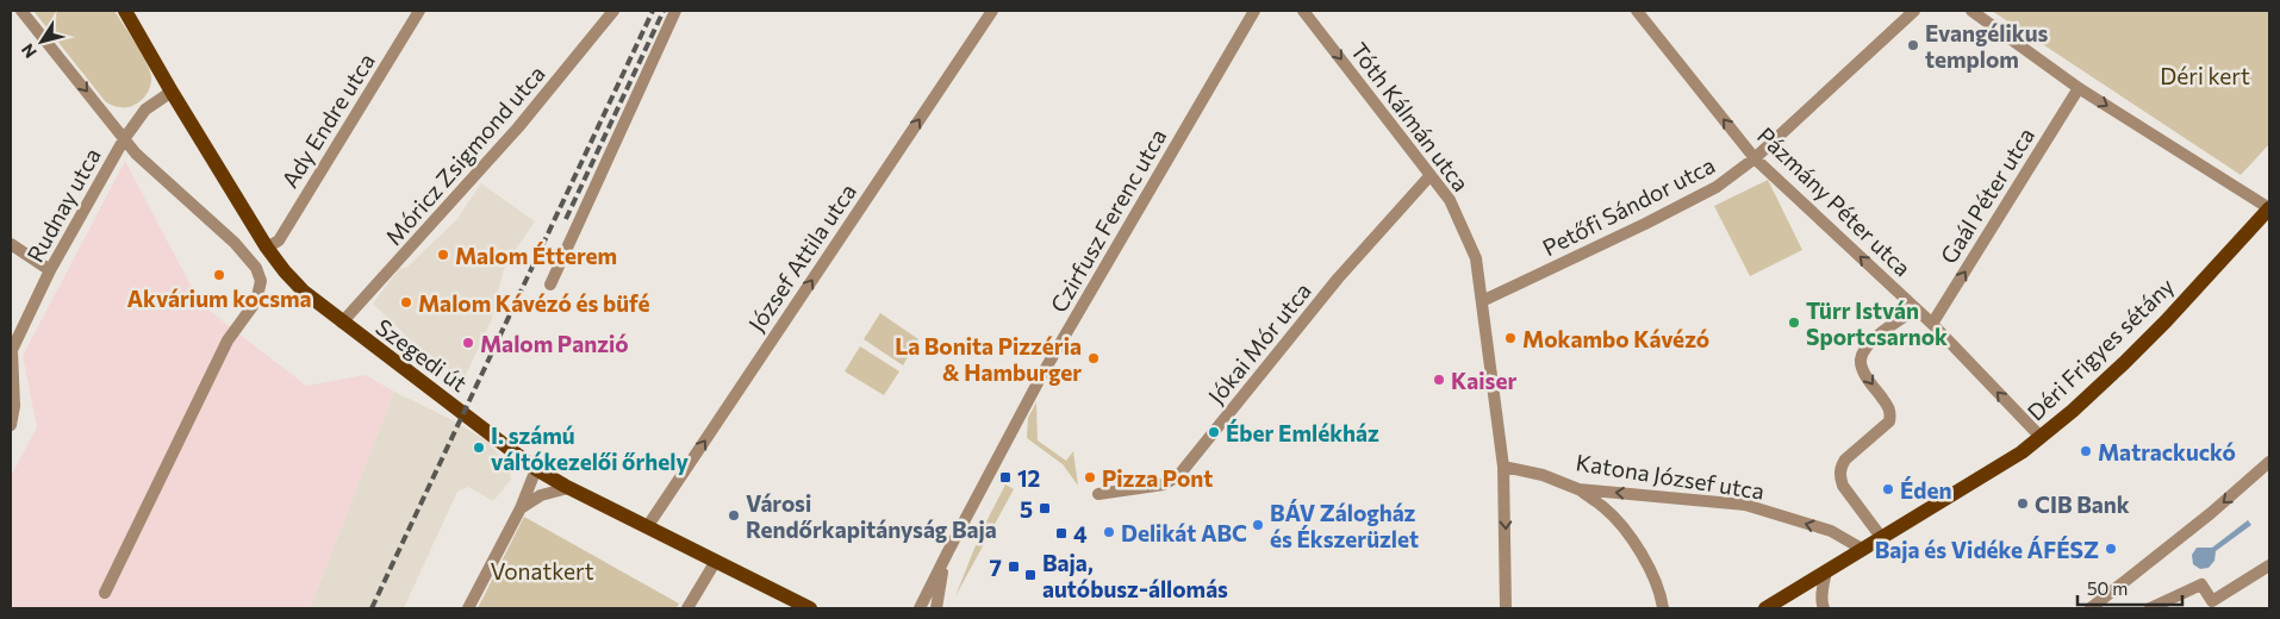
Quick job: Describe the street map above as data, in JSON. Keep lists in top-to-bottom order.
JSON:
{
  "streets": {
    "main road": ["Déri Frigyes sétány", "Szegedi út"],
    "street": [
      "Tóth Kálmán utca",
      "Ady Endre utca",
      "Móricz Zsigmond utca",
      "Gaál Péter utca",
      "Pázmány Péter utca",
      "Rudnay utca",
      "Petőfi Sándor utca",
      "Czirfusz Ferenc utca",
      "József Attila utca",
      "Jókai Mór utca",
      "Katona József utca"
    ]
  },
  "crossings": [
    ["Tóth Kálmán utca", "Petőfi Sándor utca"],
    ["Tóth Kálmán utca", "Jókai Mór utca"],
    ["Tóth Kálmán utca", "Katona József utca"],
    ["Ady Endre utca", "Szegedi út"],
    ["Móricz Zsigmond utca", "Szegedi út"],
    ["Gaál Péter utca", "Pázmány Péter utca"],
    ["Pázmány Péter utca", "Petőfi Sándor utca"],
    ["Pázmány Péter utca", "Déri Frigyes sétány"],
    ["Rudnay utca", "Szegedi út"],
    ["József Attila utca", "Szegedi út"],
    ["Déri Frigyes sétány", "Katona József utca"]
  ],
  "one_way": [
    "Tóth Kálmán utca",
    "Gaál Péter utca",
    "Pázmány Péter utca",
    "József Attila utca",
    "Katona József utca"
  ],
  "parks": ["Déri kert", "Vonatkert"],
  "places": {
    "other": [
      "Evangélikus templom",
      "Malom Étterem",
      "Akvárium kocsma",
      "Malom Kávézó és büfé",
      "Türr István Sportcsarnok",
      "Mokambo Kávézó",
      "Malom Panzió",
      "La Bonita Pizzéria & Hamburger",
      "Kaiser",
      "Éber Emlékház",
      "I. számú váltókezelői őrhely",
      "Matrackuckó",
      "Pizza Pont",
      "Éden",
      "CIB Bank",
      "Városi Rendőrkapitányság Baja",
      "BÁV Zálogház és Ékszerüzlet",
      "Delikát ABC",
      "Baja és Vidéke ÁFÉSZ"
    ],
    "transit": [
      "12",
      "5",
      "4",
      "7",
      "Baja, autóbusz-állomás"
    ]
  },
  "scale_bar": "50 m",
  "north": "bottom left"
}
